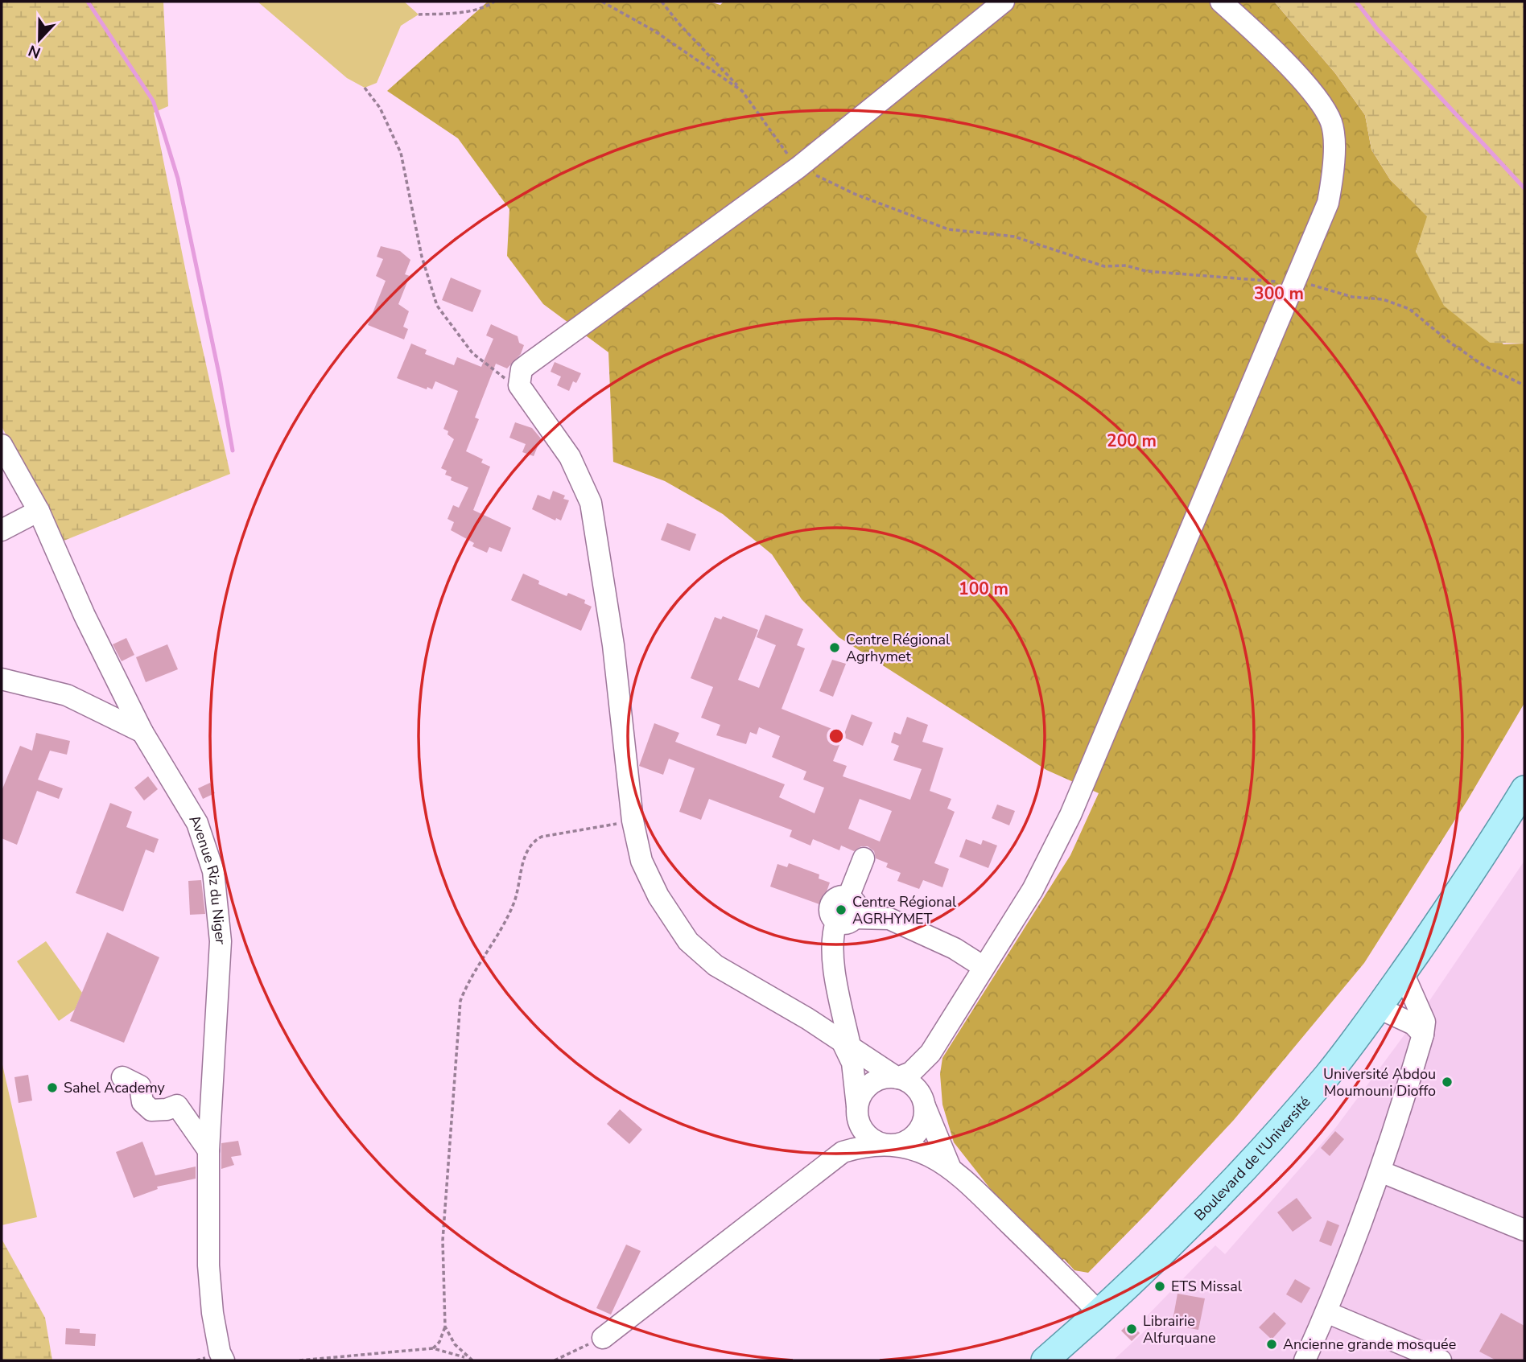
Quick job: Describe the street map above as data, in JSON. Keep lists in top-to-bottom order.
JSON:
{
  "streets": {
    "main road": ["Boulevard de l'Université"],
    "street": ["Avenue Riz du Niger"]
  },
  "places": [
    "Centre Régional Agrhymet",
    "Centre Régional AGRHYMET",
    "Université Abdou Moumouni Dioffo",
    "Sahel Academy",
    "ETS Missal",
    "Librairie Alfurquane",
    "Ancienne grande mosquée"
  ],
  "north": "bottom",
  "rings": ["300 m", "200 m", "100 m"]
}
